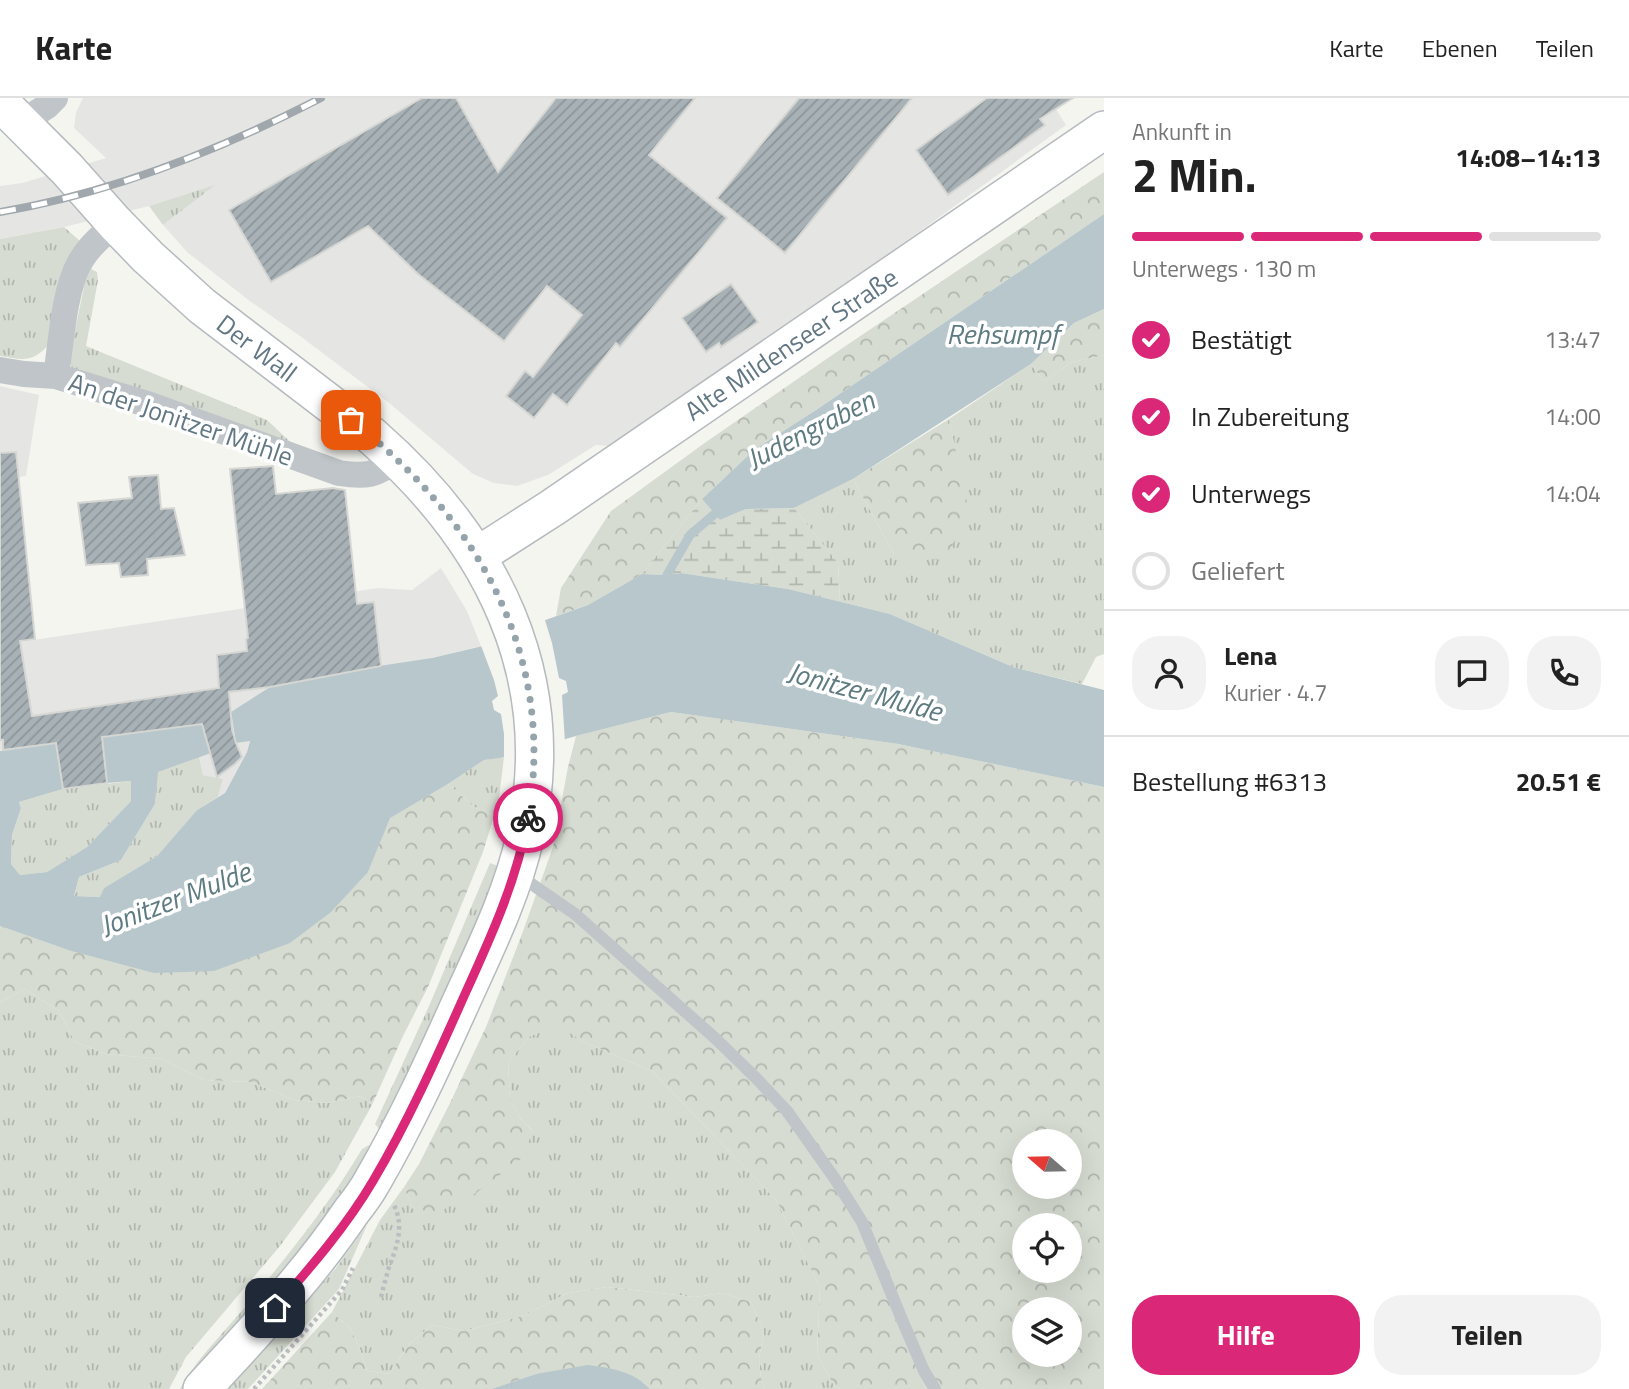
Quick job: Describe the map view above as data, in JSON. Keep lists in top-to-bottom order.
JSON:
{
  "streets": {
    "main road": ["Alte Mildenseer Straße", "Der Wall"],
    "street": ["An der Jonitzer Mühle"]
  },
  "crossings": [
    ["Alte Mildenseer Straße", "Der Wall"],
    ["Der Wall", "An der Jonitzer Mühle"]
  ],
  "water": ["Rehsumpf", "Judengraben", "Jonitzer Mulde"],
  "north": "left",
  "page": {
    "header": "Karte",
    "nav": ["Karte", "Ebenen", "Teilen"],
    "heading": ["2 Min.", "Ankunft in", "14:08–14:13"],
    "panel": [
      "Lena",
      "Kurier · 4.7",
      "Bestellung #6313",
      "20.51 €"
    ],
    "bar": "Unterwegs · 130 m",
    "list": [
      ["Bestätigt", "13:47"],
      ["In Zubereitung", "14:00"],
      ["Unterwegs", "14:04"],
      "Geliefert"
    ],
    "buttons": ["Hilfe", "Teilen"]
  }
}
